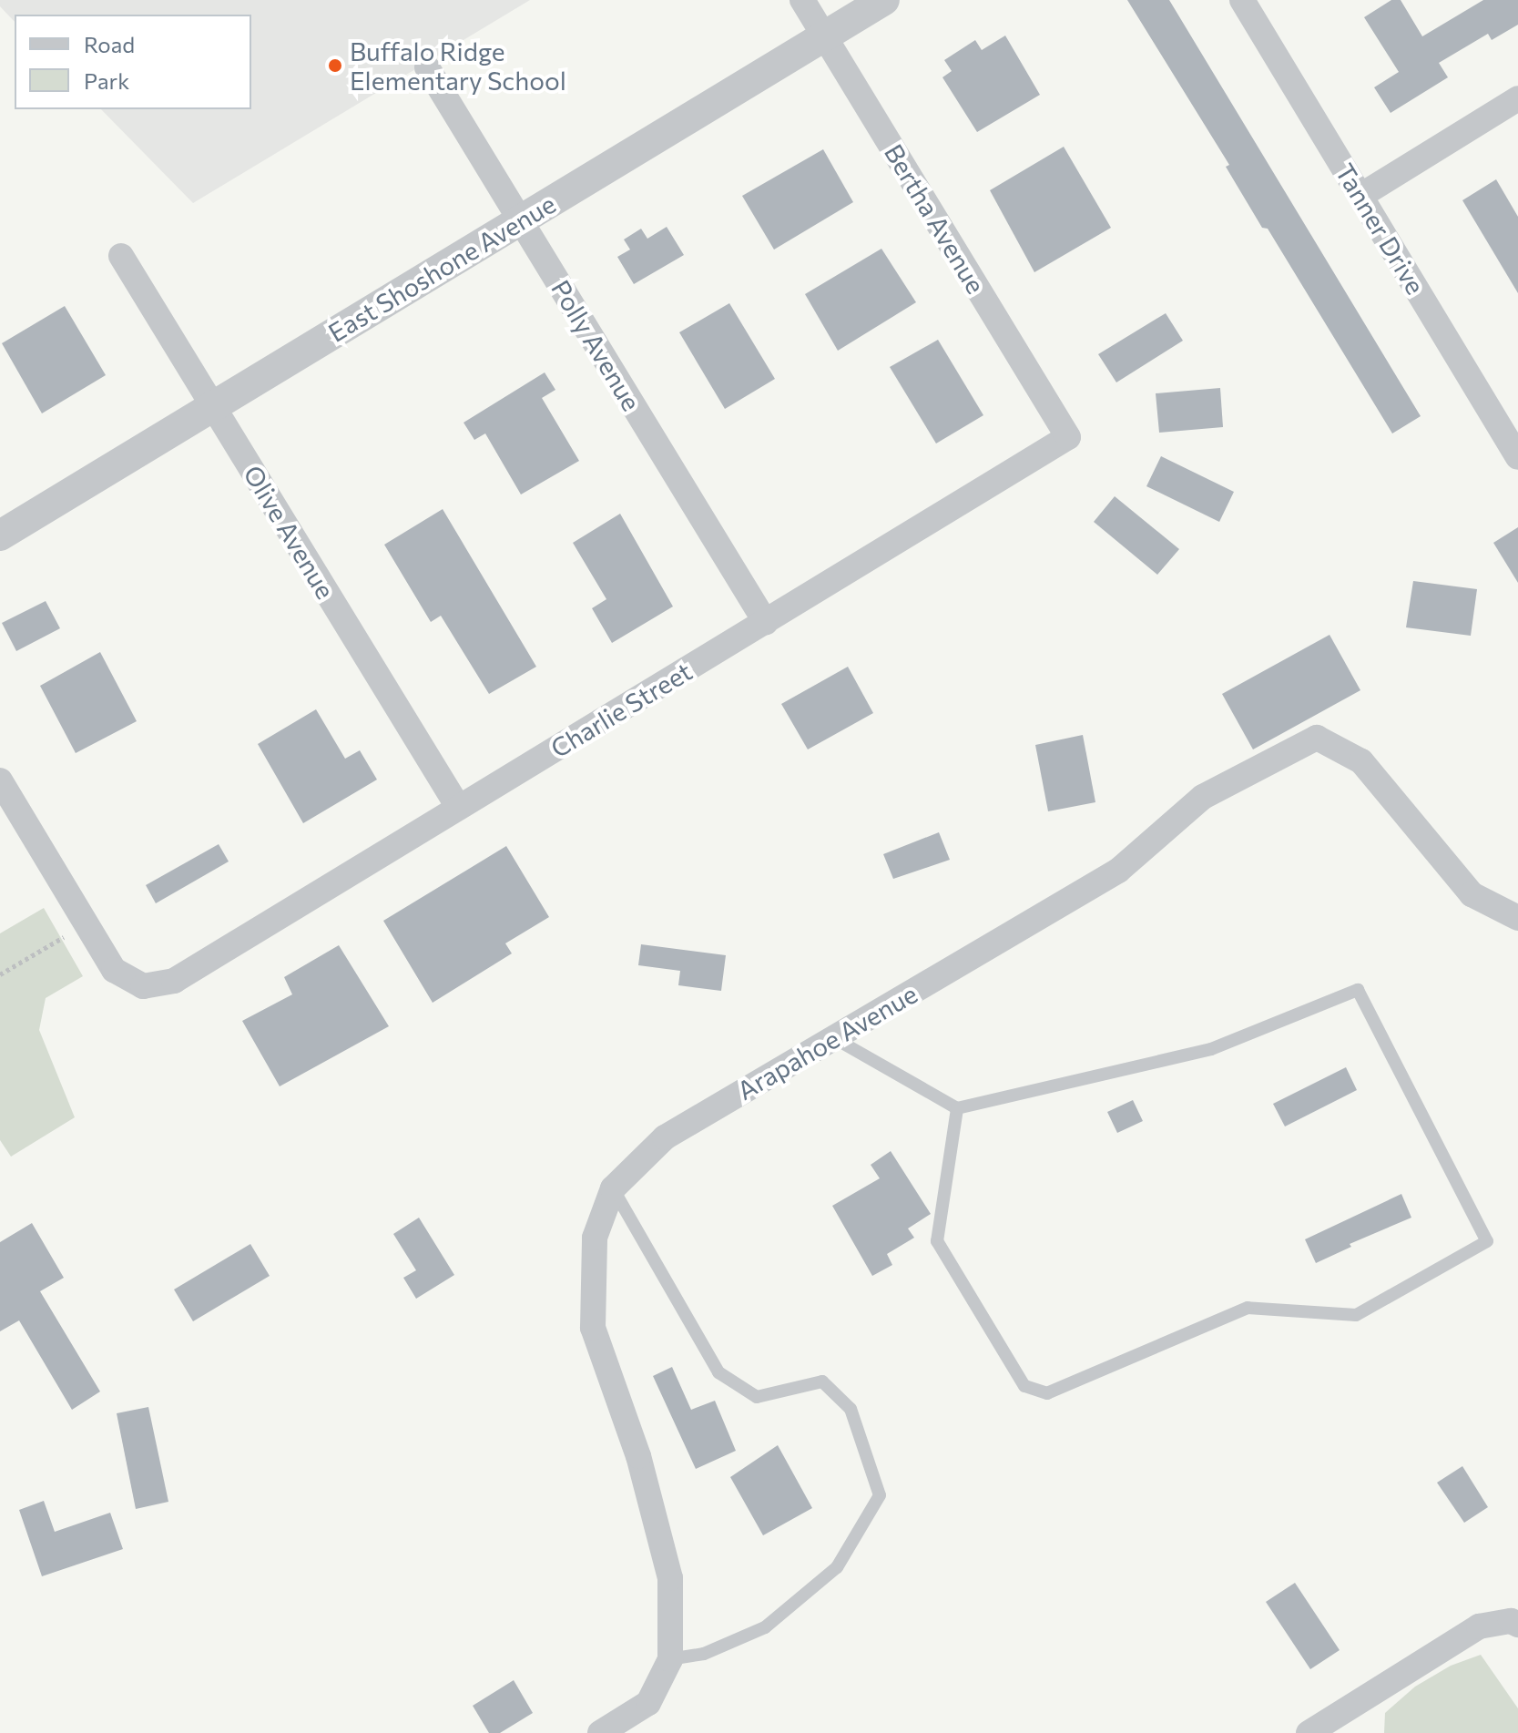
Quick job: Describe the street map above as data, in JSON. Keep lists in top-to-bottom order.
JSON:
{
  "streets": {
    "street": [
      "Bertha Avenue",
      "Tanner Drive",
      "East Shoshone Avenue",
      "Polly Avenue",
      "Olive Avenue",
      "Charlie Street",
      "Arapahoe Avenue"
    ]
  },
  "crossings": [
    ["Bertha Avenue", "East Shoshone Avenue"],
    ["Bertha Avenue", "Charlie Street"],
    ["East Shoshone Avenue", "Polly Avenue"],
    ["East Shoshone Avenue", "Olive Avenue"],
    ["Polly Avenue", "Charlie Street"],
    ["Olive Avenue", "Charlie Street"]
  ],
  "places": ["Buffalo Ridge Elementary School"],
  "legend": ["Road", "Park"]
}
